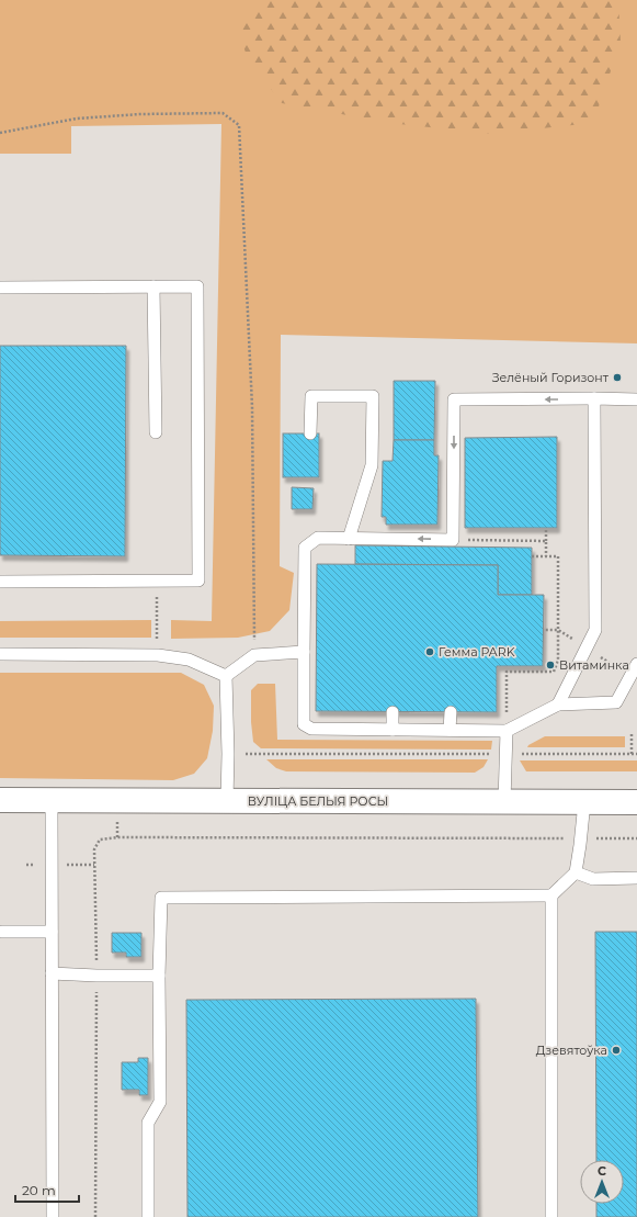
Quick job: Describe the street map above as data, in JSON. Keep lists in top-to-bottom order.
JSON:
{
  "streets": {
    "street": ["ВУЛІЦА БЕЛЫЯ РОСЫ"]
  },
  "places": [
    "Зелёный Горизонт",
    "Гемма PARK",
    "Витаминка",
    "Дзевятоўка"
  ],
  "scale_bar": "20 m",
  "north": "top"
}
